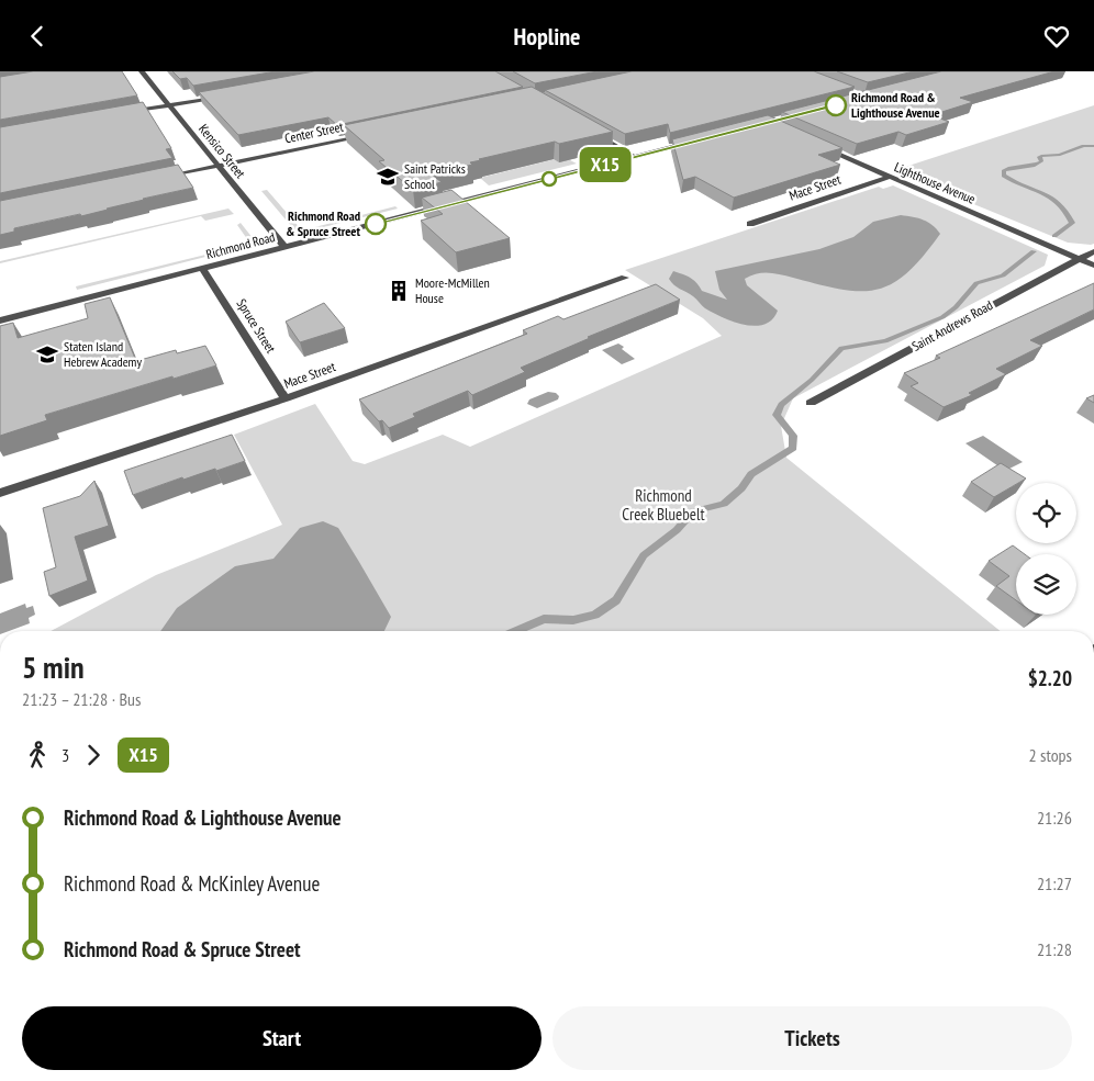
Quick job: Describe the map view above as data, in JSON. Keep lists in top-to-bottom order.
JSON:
{
  "streets": {
    "street": [
      "Center Street",
      "Kensico Street",
      "Lighthouse Avenue",
      "Mace Street",
      "Richmond Road",
      "Spruce Street",
      "Saint Andrews Road"
    ]
  },
  "crossings": [
    ["Center Street", "Kensico Street"],
    ["Kensico Street", "Richmond Road"],
    ["Lighthouse Avenue", "Mace Street"],
    ["Lighthouse Avenue", "Saint Andrews Road"],
    ["Mace Street", "Spruce Street"],
    ["Richmond Road", "Spruce Street"]
  ],
  "parks": ["Richmond Creek Bluebelt"],
  "places": {
    "other": ["Richmond Road & Lighthouse Avenue", "Richmond Road & Spruce Street"],
    "school or university": ["Saint Patricks School", "Staten Island Hebrew Academy"],
    "building": ["Moore-McMillen House"]
  },
  "lines": ["bus line X15"],
  "page": {
    "header": "Hopline",
    "on_map": "X15",
    "heading": ["5 min", "21:23 – 21:28 · Bus", "$2.20"],
    "legs": ["3", "X15", "2 stops"],
    "list": [
      {
        "name": "Richmond Road & Lighthouse Avenue",
        "value": "21:26"
      },
      {
        "name": "Richmond Road & McKinley Avenue",
        "value": "21:27"
      },
      {
        "name": "Richmond Road & Spruce Street",
        "value": "21:28"
      }
    ],
    "buttons": ["Start", "Tickets"]
  }
}
